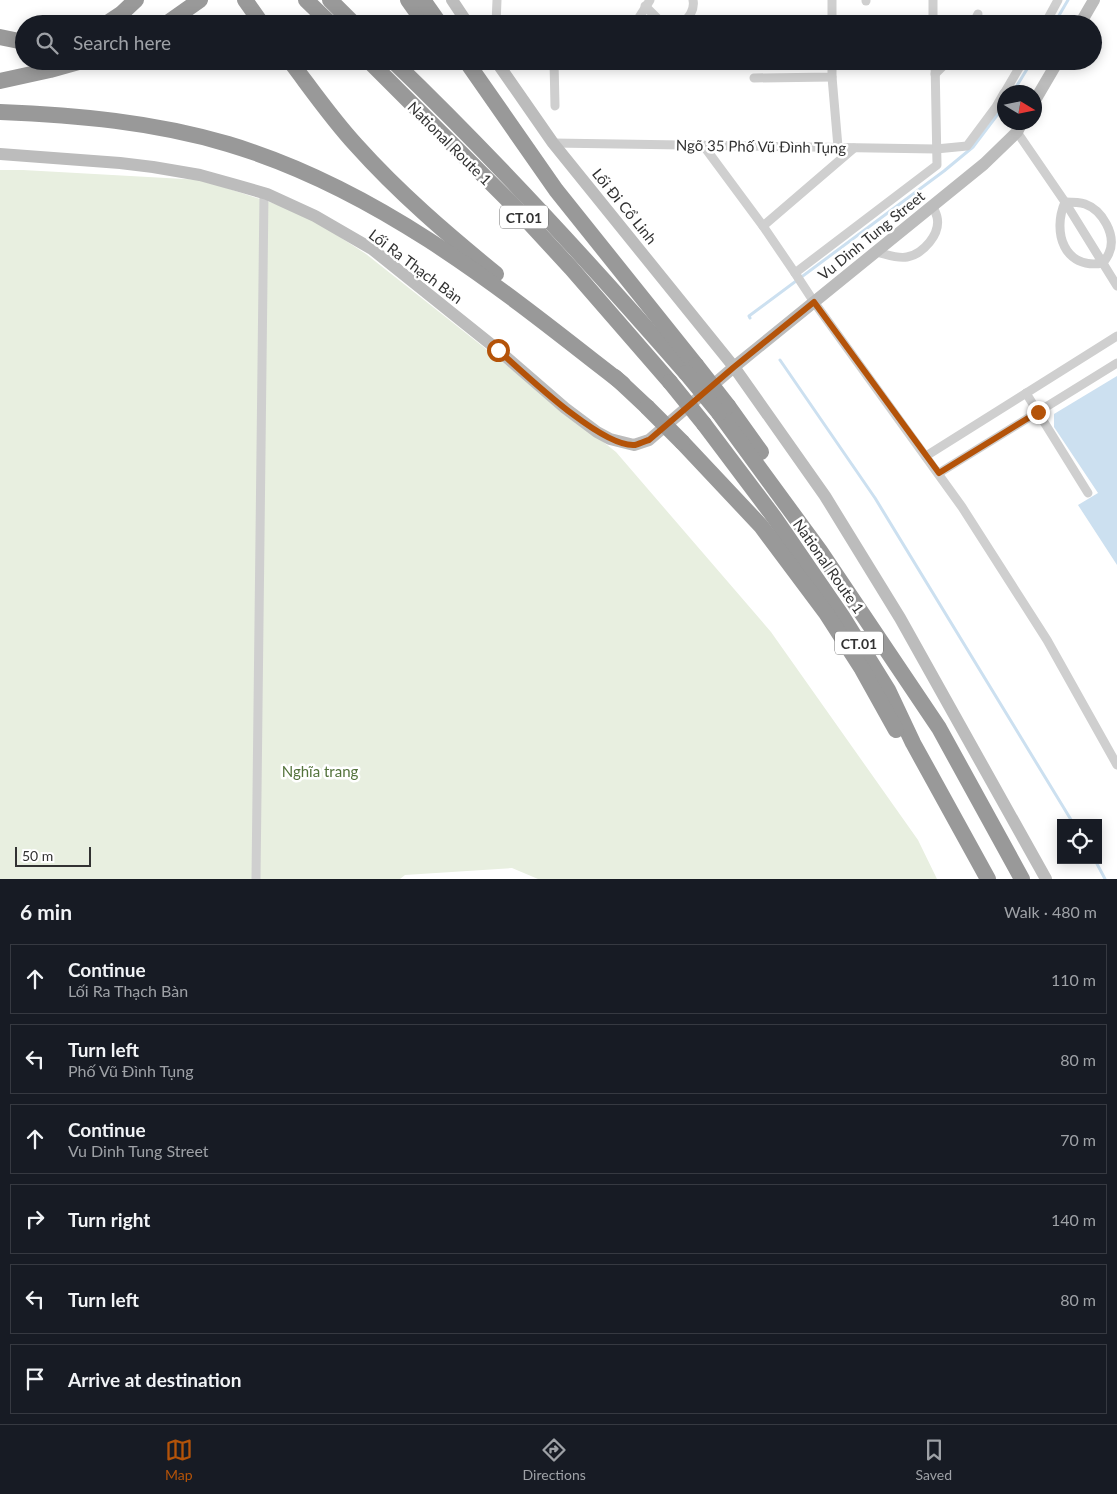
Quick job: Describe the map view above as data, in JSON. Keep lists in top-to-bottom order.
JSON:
{
  "streets": {
    "highway": ["National Route 1", "CT.01"],
    "main road": ["Lối Đi Cổ Linh", "Vu Dinh Tung Street", "Lối Ra Thạch Bàn"],
    "street": ["Ngõ 35 Phố Vũ Đình Tụng"]
  },
  "crossings": [
    ["Ngõ 35 Phố Vũ Đình Tụng", "Lối Đi Cổ Linh"],
    ["Lối Đi Cổ Linh", "Vu Dinh Tung Street"],
    ["Vu Dinh Tung Street", "Lối Ra Thạch Bàn"]
  ],
  "parks": ["Nghĩa trang"],
  "scale_bar": "50 m",
  "north": "right",
  "page": {
    "search": "Search here",
    "scale": "50 m",
    "heading": ["6 min", "Walk · 480 m"],
    "list": [
      ["Continue", "Lối Ra Thạch Bàn", "110 m"],
      ["Turn left", "Phố Vũ Đình Tụng", "80 m"],
      ["Continue", "Vu Dinh Tung Street", "70 m"],
      ["Turn right", "140 m"],
      ["Turn left", "80 m"],
      "Arrive at destination"
    ],
    "nav": ["Map", "Directions", "Saved"]
  }
}
